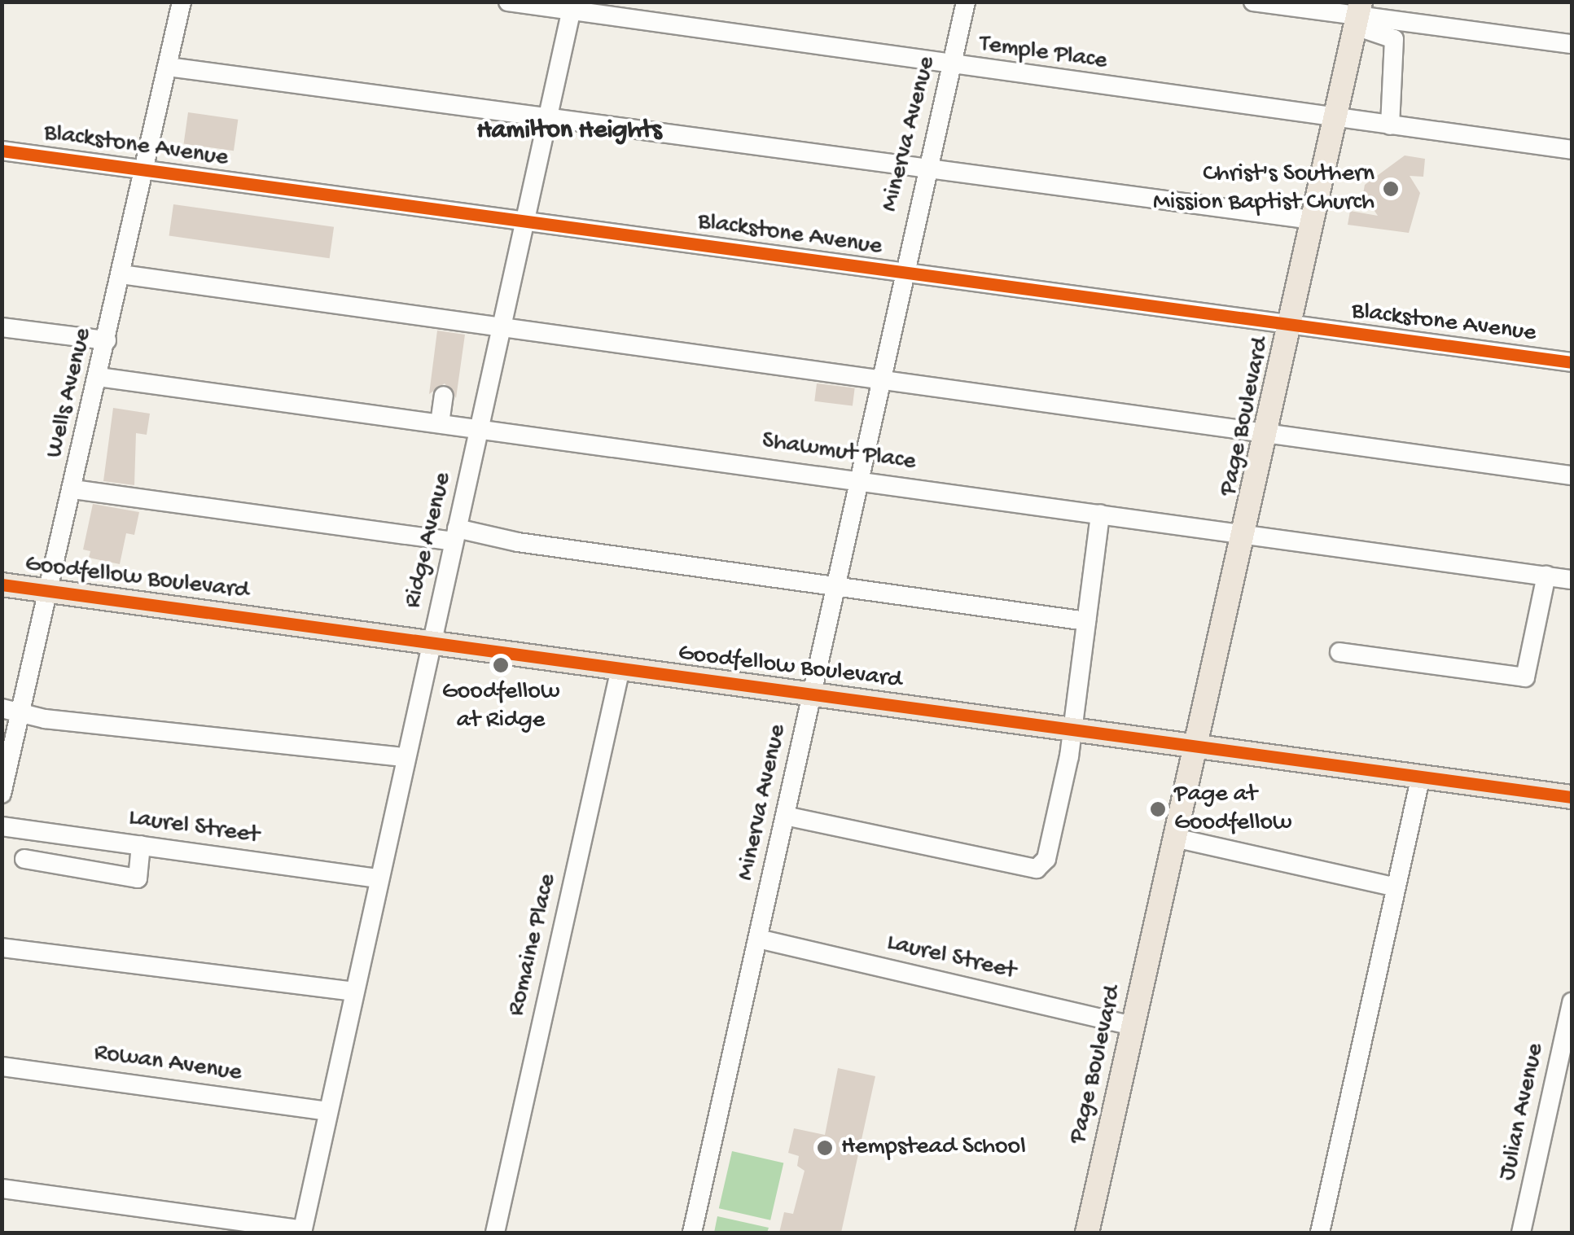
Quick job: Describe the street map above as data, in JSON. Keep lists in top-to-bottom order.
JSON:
{
  "streets": {
    "main road": ["Page Boulevard", "Goodfellow Boulevard"],
    "street": [
      "Temple Place",
      "Minerva Avenue",
      "Blackstone Avenue",
      "Wells Avenue",
      "Shawmut Place",
      "Ridge Avenue",
      "Laurel Street",
      "Romaine Place",
      "Rowan Avenue",
      "Julian Avenue"
    ]
  },
  "crossings": [
    ["Temple Place", "Minerva Avenue"],
    ["Temple Place", "Page Boulevard"],
    ["Temple Place", "Ridge Avenue"],
    ["Minerva Avenue", "Blackstone Avenue"],
    ["Minerva Avenue", "Shawmut Place"],
    ["Minerva Avenue", "Goodfellow Boulevard"],
    ["Minerva Avenue", "Laurel Street"],
    ["Blackstone Avenue", "Wells Avenue"],
    ["Blackstone Avenue", "Page Boulevard"],
    ["Blackstone Avenue", "Ridge Avenue"],
    ["Wells Avenue", "Shawmut Place"],
    ["Wells Avenue", "Goodfellow Boulevard"],
    ["Page Boulevard", "Shawmut Place"],
    ["Page Boulevard", "Goodfellow Boulevard"],
    ["Page Boulevard", "Laurel Street"],
    ["Shawmut Place", "Ridge Avenue"],
    ["Ridge Avenue", "Goodfellow Boulevard"],
    ["Ridge Avenue", "Laurel Street"],
    ["Ridge Avenue", "Rowan Avenue"],
    ["Goodfellow Boulevard", "Romaine Place"]
  ],
  "districts": ["Hamilton Heights"],
  "places": [
    "Christ's Southern Mission Baptist Church",
    "Goodfellow at Ridge",
    "Page at Goodfellow",
    "Hempstead School"
  ]
}
